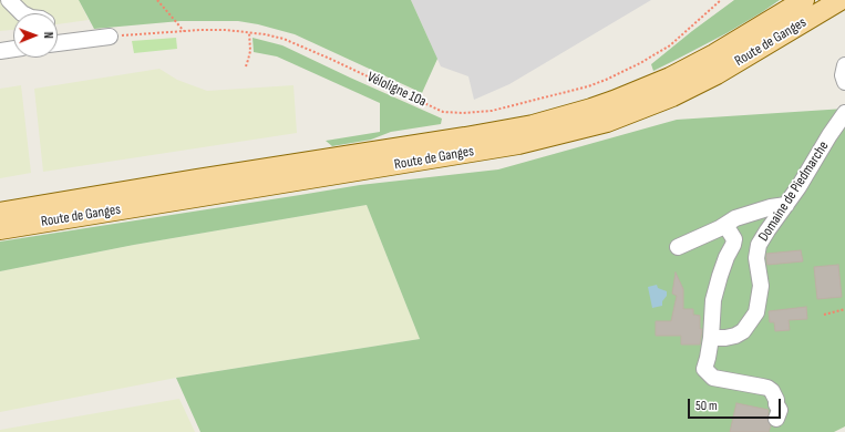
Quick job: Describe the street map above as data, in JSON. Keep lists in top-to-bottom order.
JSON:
{
  "streets": {
    "main road": ["Route de Ganges"],
    "street": ["Domaine de Piedmarche"],
    "path": ["Véloligne 10a"]
  },
  "scale_bar": "50 m",
  "north": "right"
}
